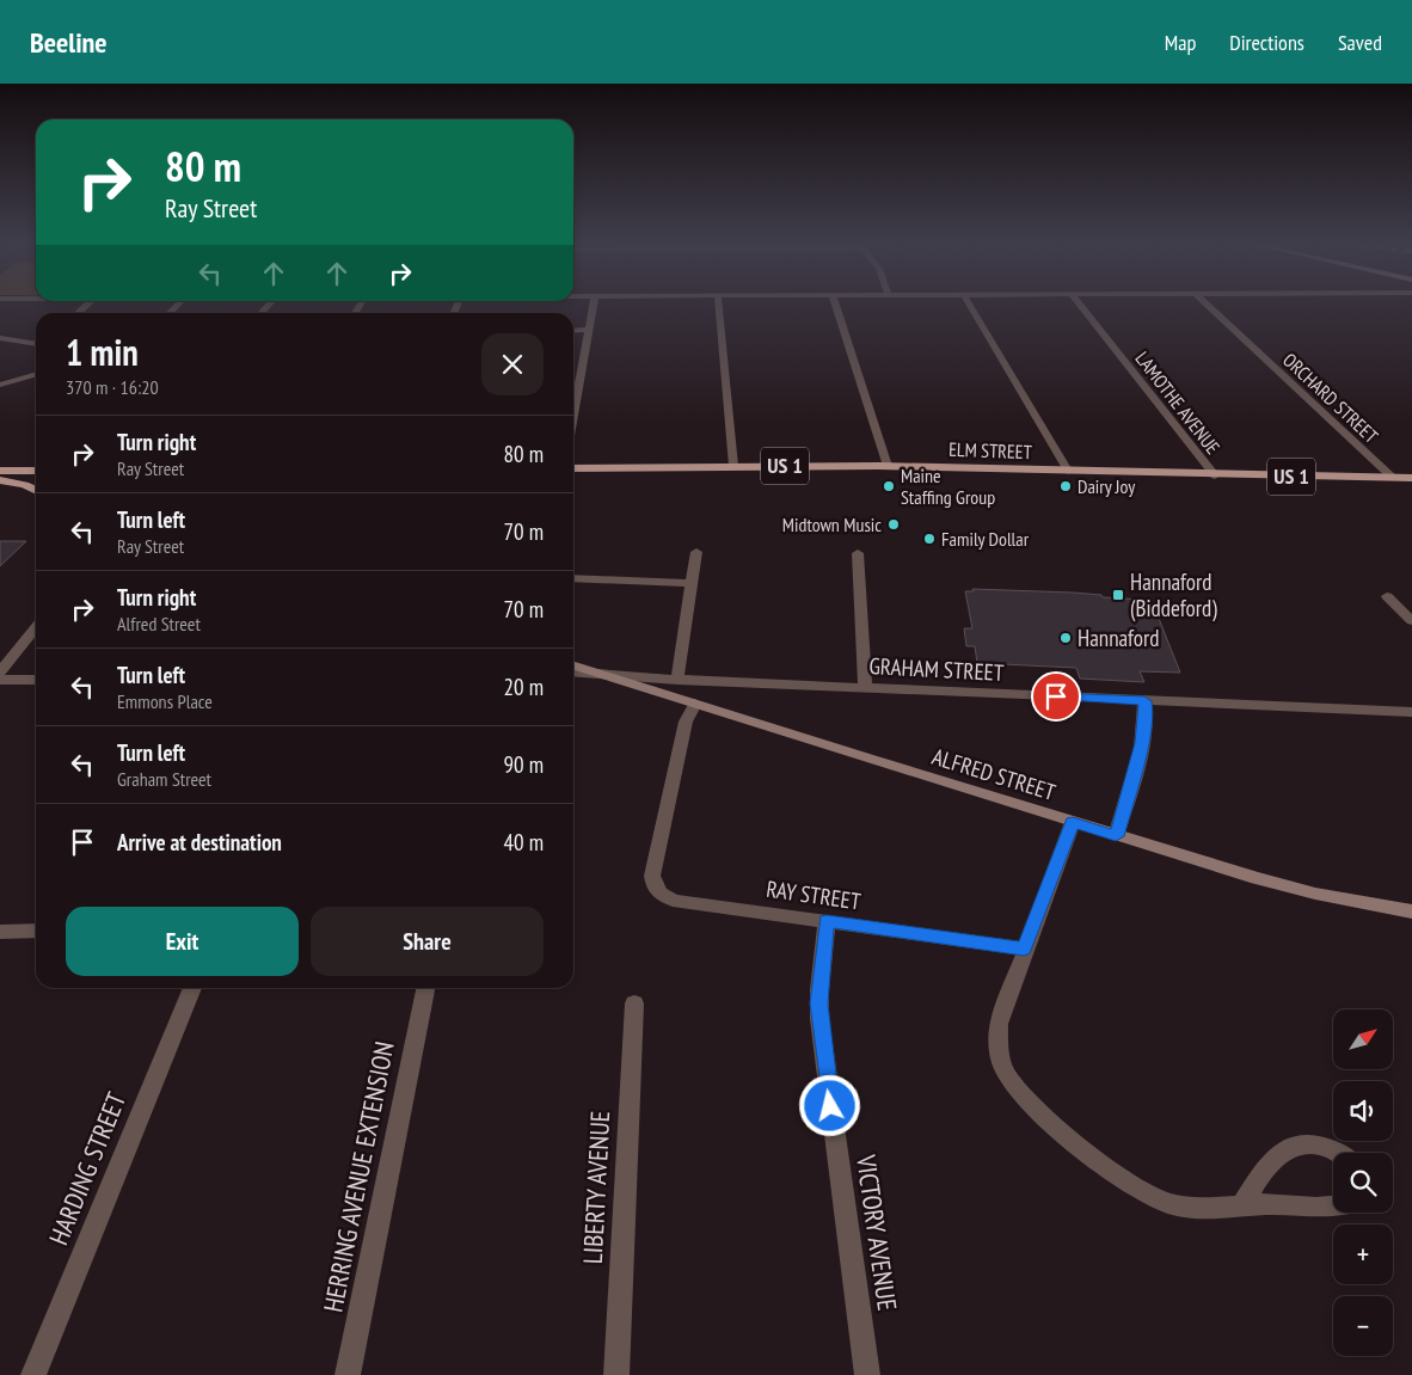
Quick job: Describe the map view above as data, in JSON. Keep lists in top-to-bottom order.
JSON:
{
  "streets": {
    "main road": ["ELM STREET", "US 1", "ALFRED STREET"],
    "street": [
      "ORCHARD STREET",
      "LAMOTHE AVENUE",
      "GRAHAM STREET",
      "RAY STREET",
      "HARDING STREET",
      "HERRING AVENUE EXTENSION",
      "LIBERTY AVENUE",
      "VICTORY AVENUE"
    ]
  },
  "crossings": [
    ["ORCHARD STREET", "ELM STREET"],
    ["LAMOTHE AVENUE", "ELM STREET"],
    ["GRAHAM STREET", "ALFRED STREET"],
    ["ALFRED STREET", "RAY STREET"],
    ["RAY STREET", "VICTORY AVENUE"]
  ],
  "places": {
    "other": [
      "Maine Staffing Group",
      "Dairy Joy",
      "Midtown Music",
      "Family Dollar",
      "Hannaford"
    ],
    "transit": ["Hannaford (Biddeford)"]
  },
  "north": "top right",
  "page": {
    "header": "Beeline",
    "nav": ["Map", "Directions", "Saved"],
    "turn": ["80 m", "Ray Street"],
    "heading": ["1 min", "370 m · 16:20"],
    "list": [
      {
        "name": "Turn right",
        "note": "Ray Street",
        "value": "80 m"
      },
      {
        "name": "Turn left",
        "note": "Ray Street",
        "value": "70 m"
      },
      {
        "name": "Turn right",
        "note": "Alfred Street",
        "value": "70 m"
      },
      {
        "name": "Turn left",
        "note": "Emmons Place",
        "value": "20 m"
      },
      {
        "name": "Turn left",
        "note": "Graham Street",
        "value": "90 m"
      },
      {
        "name": "Arrive at destination",
        "value": "40 m"
      }
    ],
    "buttons": ["Exit", "Share"],
    "map_buttons": ["+", "−"]
  }
}
